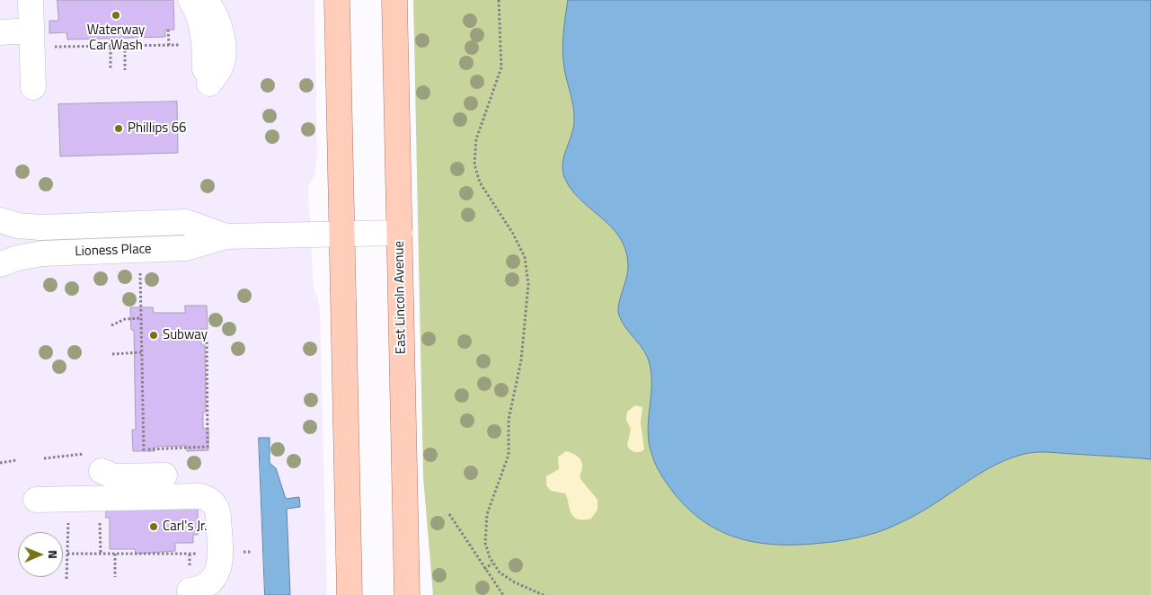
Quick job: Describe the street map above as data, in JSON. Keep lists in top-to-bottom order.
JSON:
{
  "streets": {
    "main road": ["East Lincoln Avenue"],
    "street": ["Lioness Place"]
  },
  "crossings": [
    ["Lioness Place", "East Lincoln Avenue"]
  ],
  "places": [
    "Waterway Car Wash",
    "Phillips 66",
    "Subway",
    "Carl's Jr."
  ],
  "north": "right"
}
